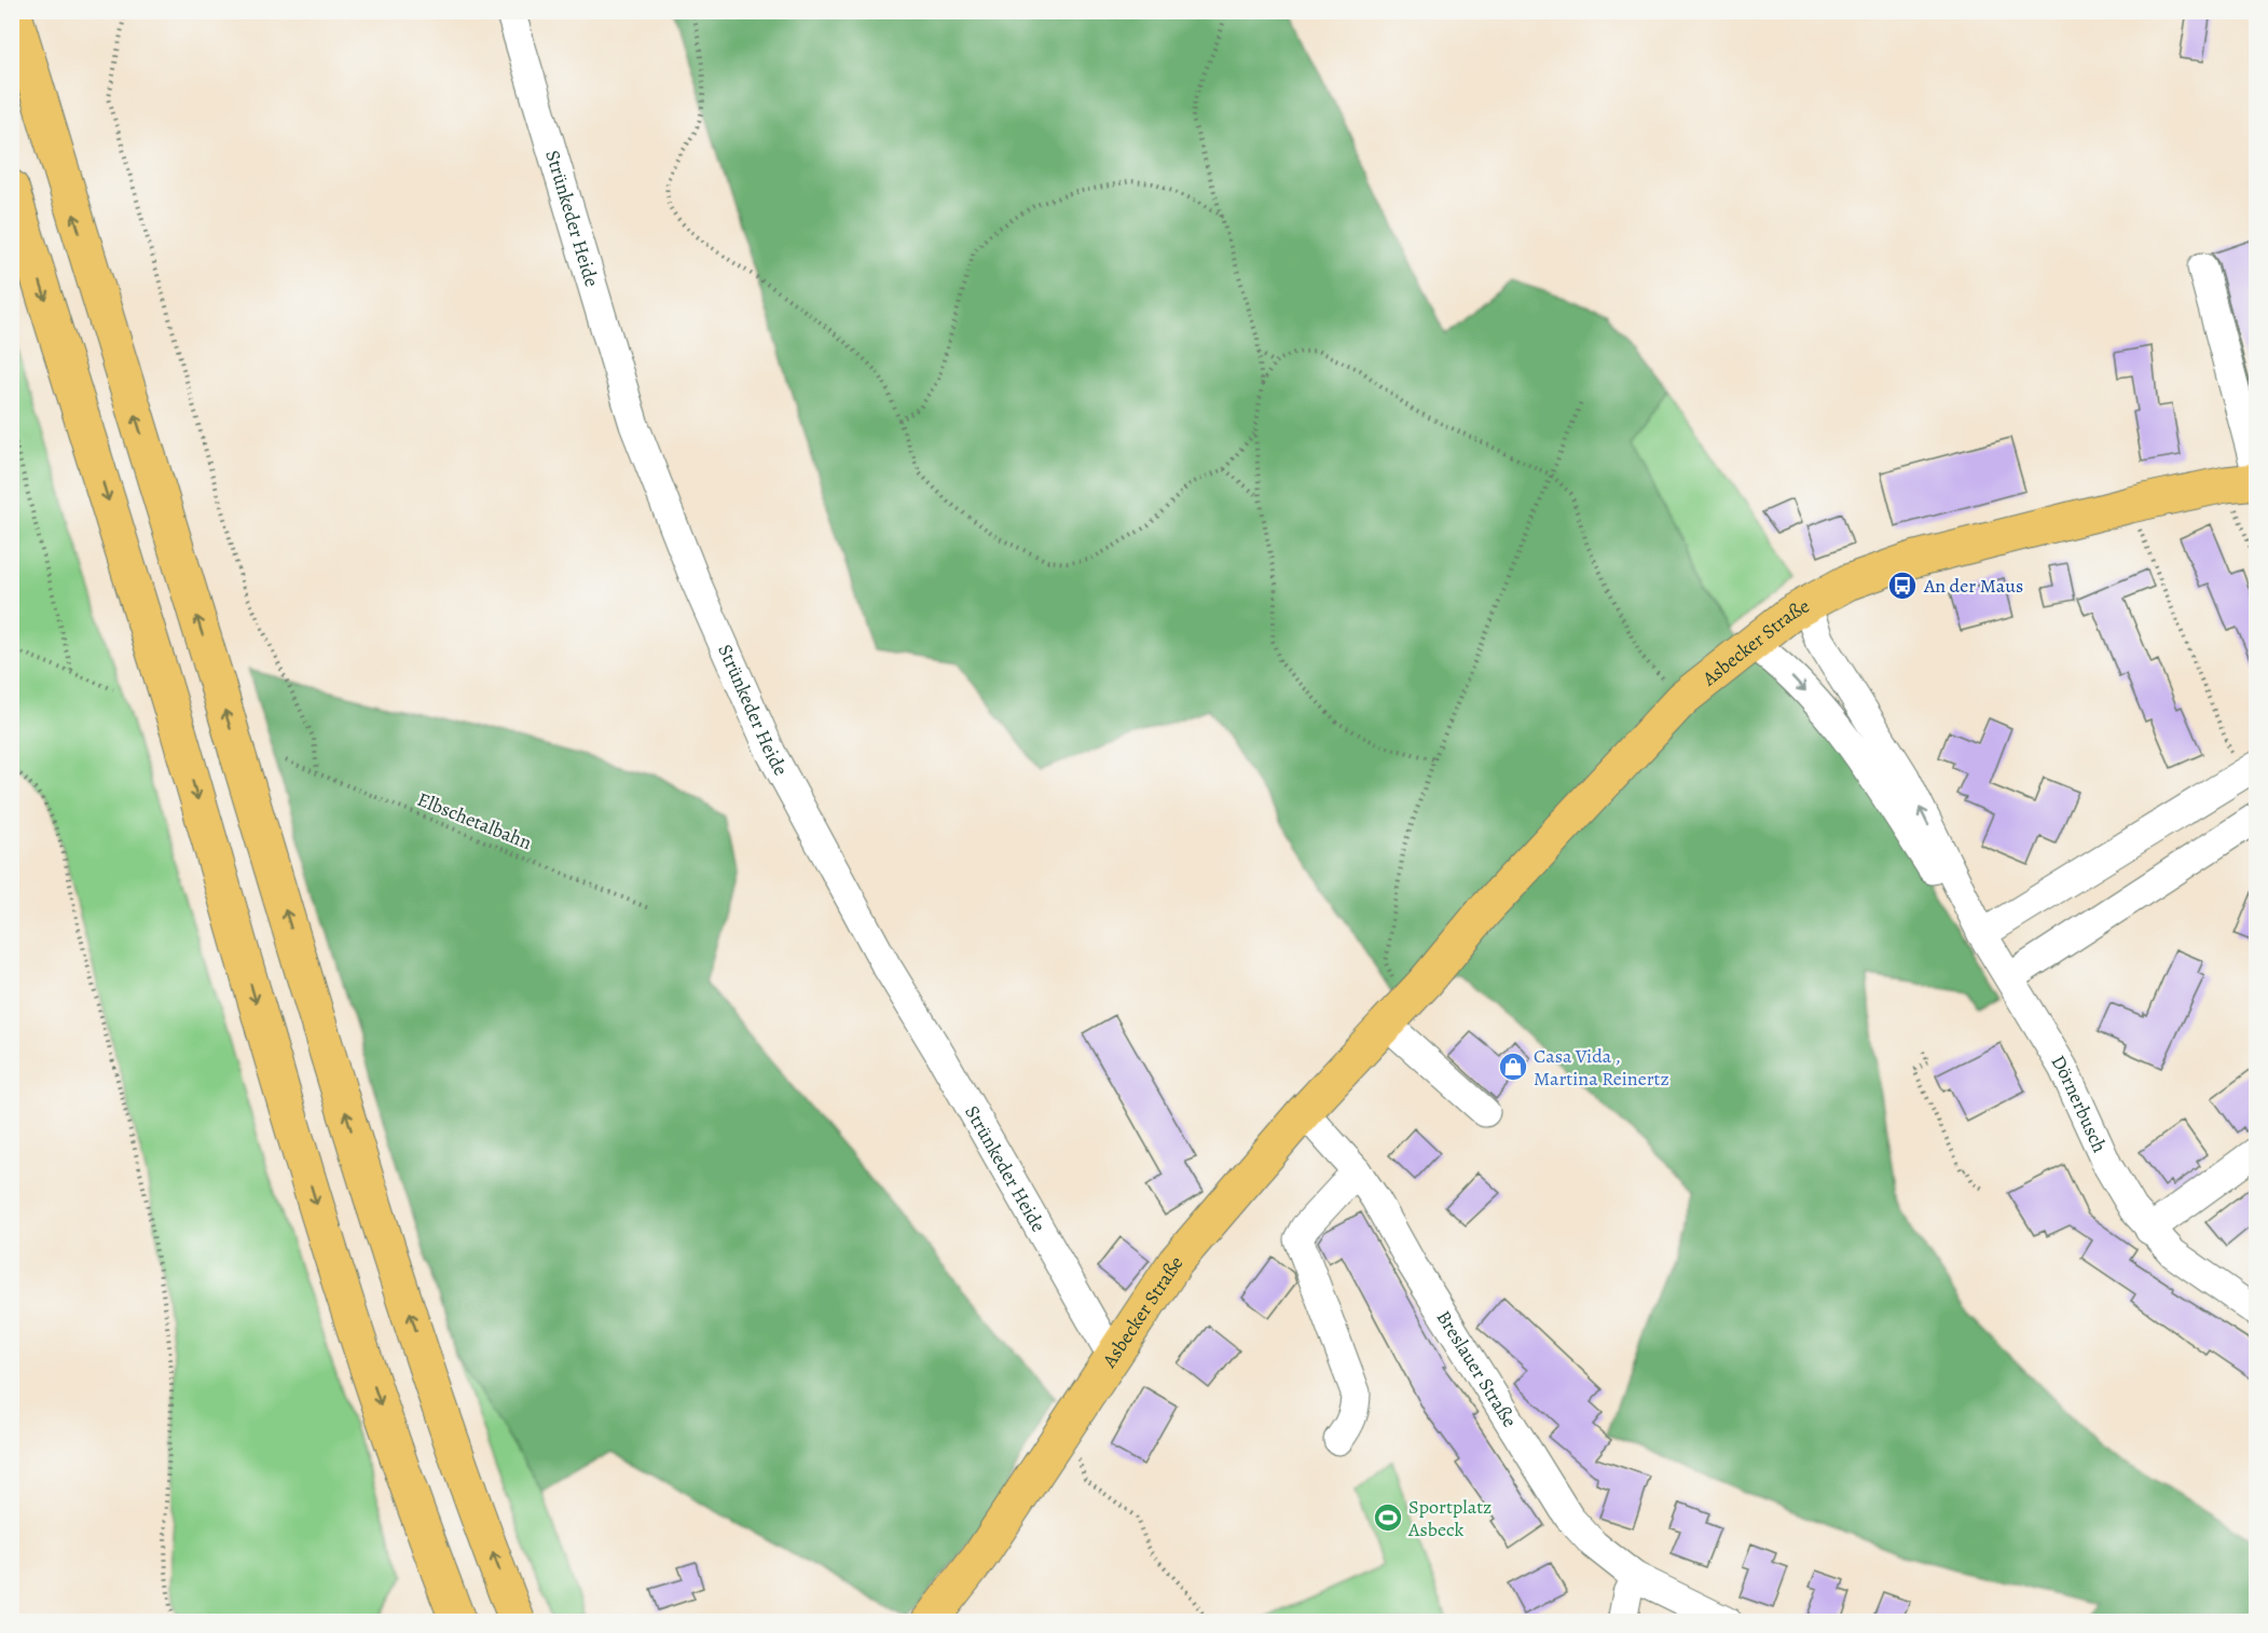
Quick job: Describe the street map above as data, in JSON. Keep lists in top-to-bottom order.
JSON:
{
  "streets": {
    "main road": ["Asbecker Straße"],
    "street": ["Strünkeder Heide", "Dörnerbusch", "Breslauer Straße"],
    "path": ["Elbschetalbahn"]
  },
  "crossings": [
    ["Strünkeder Heide", "Asbecker Straße"],
    ["Asbecker Straße", "Breslauer Straße"]
  ],
  "places": {
    "bus stop": ["An der Maus"],
    "shop": ["Casa Vida , Martina Reinertz"],
    "sports": ["Sportplatz Asbeck"]
  }
}
